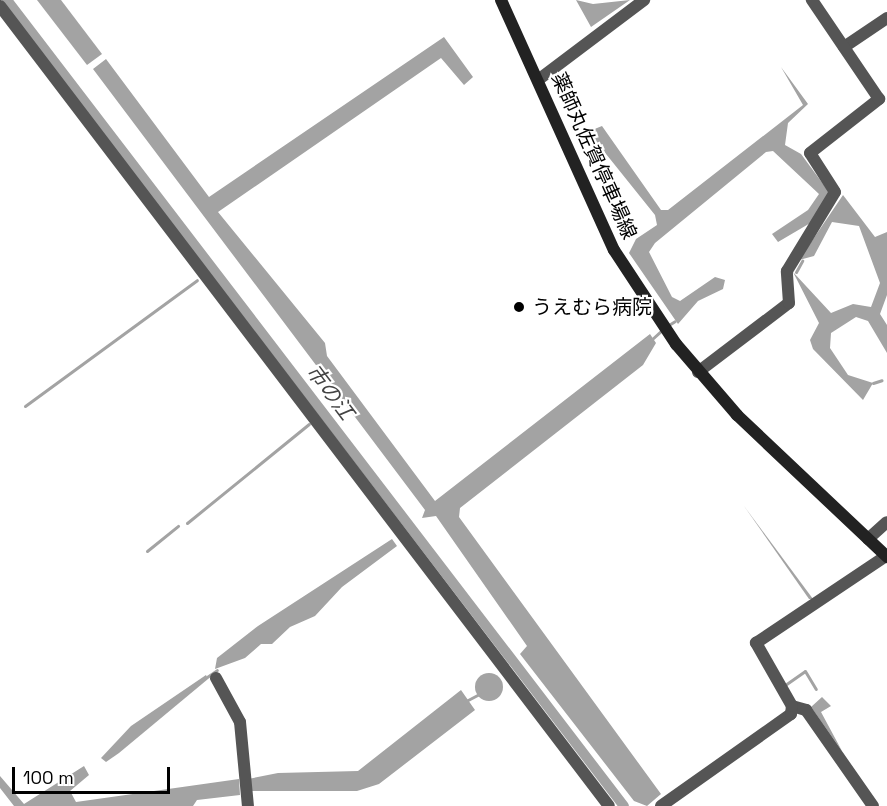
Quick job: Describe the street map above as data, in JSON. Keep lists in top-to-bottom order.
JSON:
{
  "streets": {
    "main road": ["薬師丸佐賀停車場線"]
  },
  "water": ["市の江"],
  "places": ["うえむら病院"],
  "scale_bar": "100 m"
}
